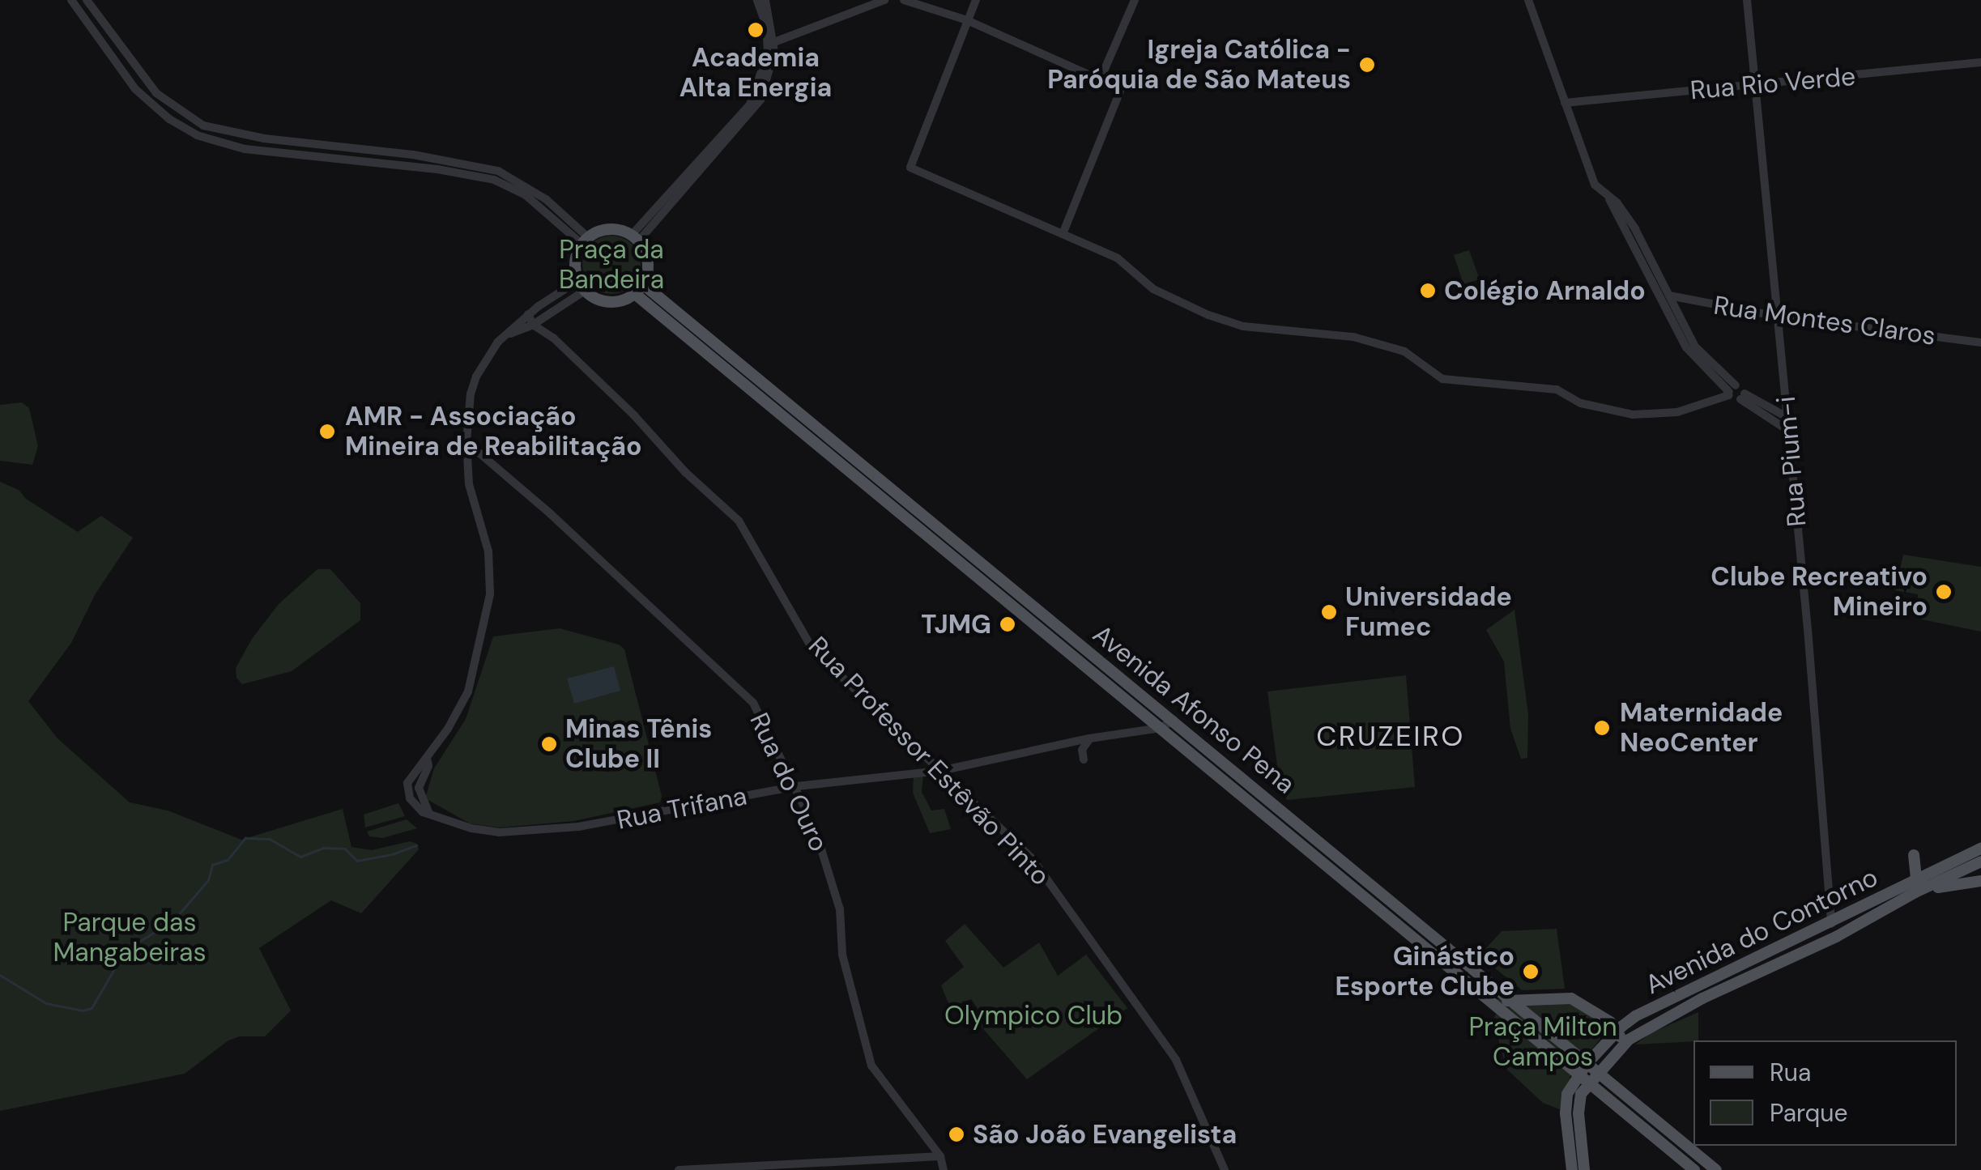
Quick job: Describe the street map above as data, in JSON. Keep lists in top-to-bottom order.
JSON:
{
  "streets": {
    "main road": ["Avenida Afonso Pena", "Avenida do Contorno"],
    "street": [
      "Rua Rio Verde",
      "Rua Montes Claros",
      "Rua Pium-i",
      "Rua Professor Estêvão Pinto",
      "Rua do Ouro",
      "Rua Trifana"
    ]
  },
  "crossings": [
    ["Rua Rio Verde", "Rua Pium-i"],
    ["Rua Montes Claros", "Rua Pium-i"],
    ["Rua Pium-i", "Avenida do Contorno"],
    ["Avenida Afonso Pena", "Rua Trifana"],
    ["Avenida Afonso Pena", "Avenida do Contorno"],
    ["Rua Professor Estêvão Pinto", "Rua Trifana"],
    ["Rua do Ouro", "Rua Trifana"]
  ],
  "districts": ["CRUZEIRO"],
  "parks": [
    "Praça da Bandeira",
    "Parque das Mangabeiras",
    "Olympico Club",
    "Praça Milton Campos"
  ],
  "places": [
    "Academia Alta Energia",
    "Igreja Católica - Paróquia de São Mateus",
    "Colégio Arnaldo",
    "AMR - Associação Mineira de Reabilitação",
    "Clube Recreativo Mineiro",
    "Universidade Fumec",
    "TJMG",
    "Maternidade NeoCenter",
    "Minas Tênis Clube II",
    "Ginástico Esporte Clube",
    "São João Evangelista"
  ],
  "legend": ["Rua", "Parque"]
}
